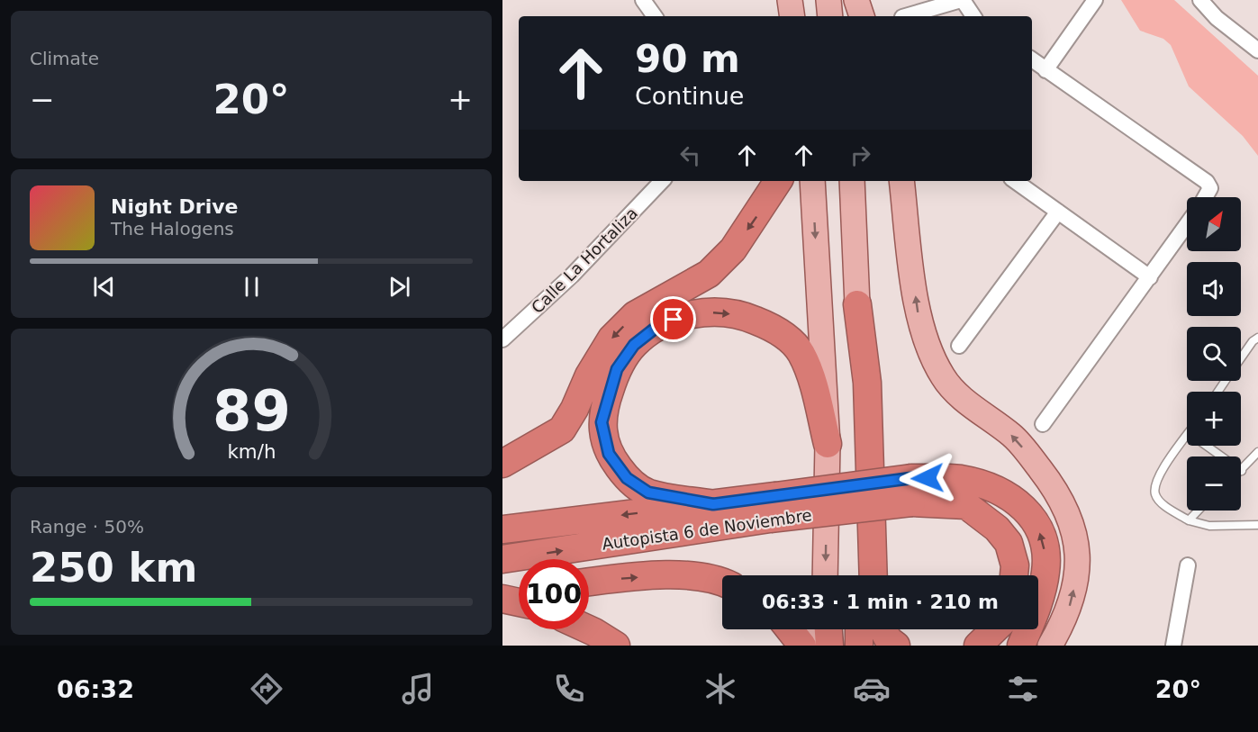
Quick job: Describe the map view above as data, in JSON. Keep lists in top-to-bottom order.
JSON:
{
  "streets": {
    "highway": ["Autopista 6 de Noviembre"],
    "street": ["Calle La Hortaliza"]
  },
  "north": "top right",
  "page": {
    "tile": [
      "Climate",
      ["Range · 50%", "250 km"]
    ],
    "turn": ["90 m", "Continue"],
    "heat": ["−", "20°", "+"],
    "song": ["Night Drive", "The Halogens"],
    "map_buttons": ["+", "−"],
    "limit": "100",
    "trip": "06:33 · 1 min · 210 m",
    "tabs": ["06:32", "20°"],
    "gauge": ["89", "km/h"]
  }
}
